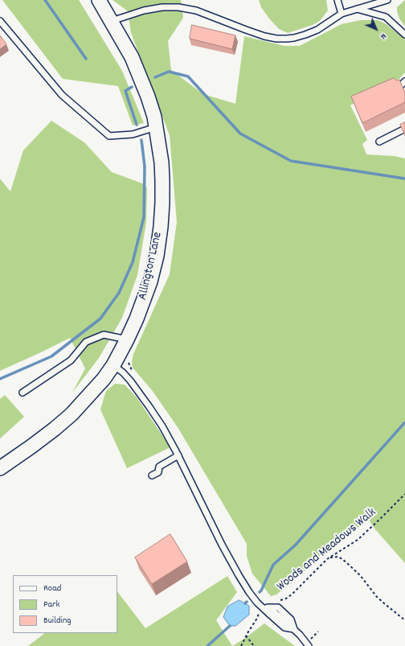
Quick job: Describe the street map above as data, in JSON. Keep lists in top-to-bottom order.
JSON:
{
  "streets": {
    "street": ["Allington Lane"],
    "path": ["Woods and Meadows Walk"]
  },
  "legend": ["Road", "Park", "Building"],
  "north": "bottom right"
}
